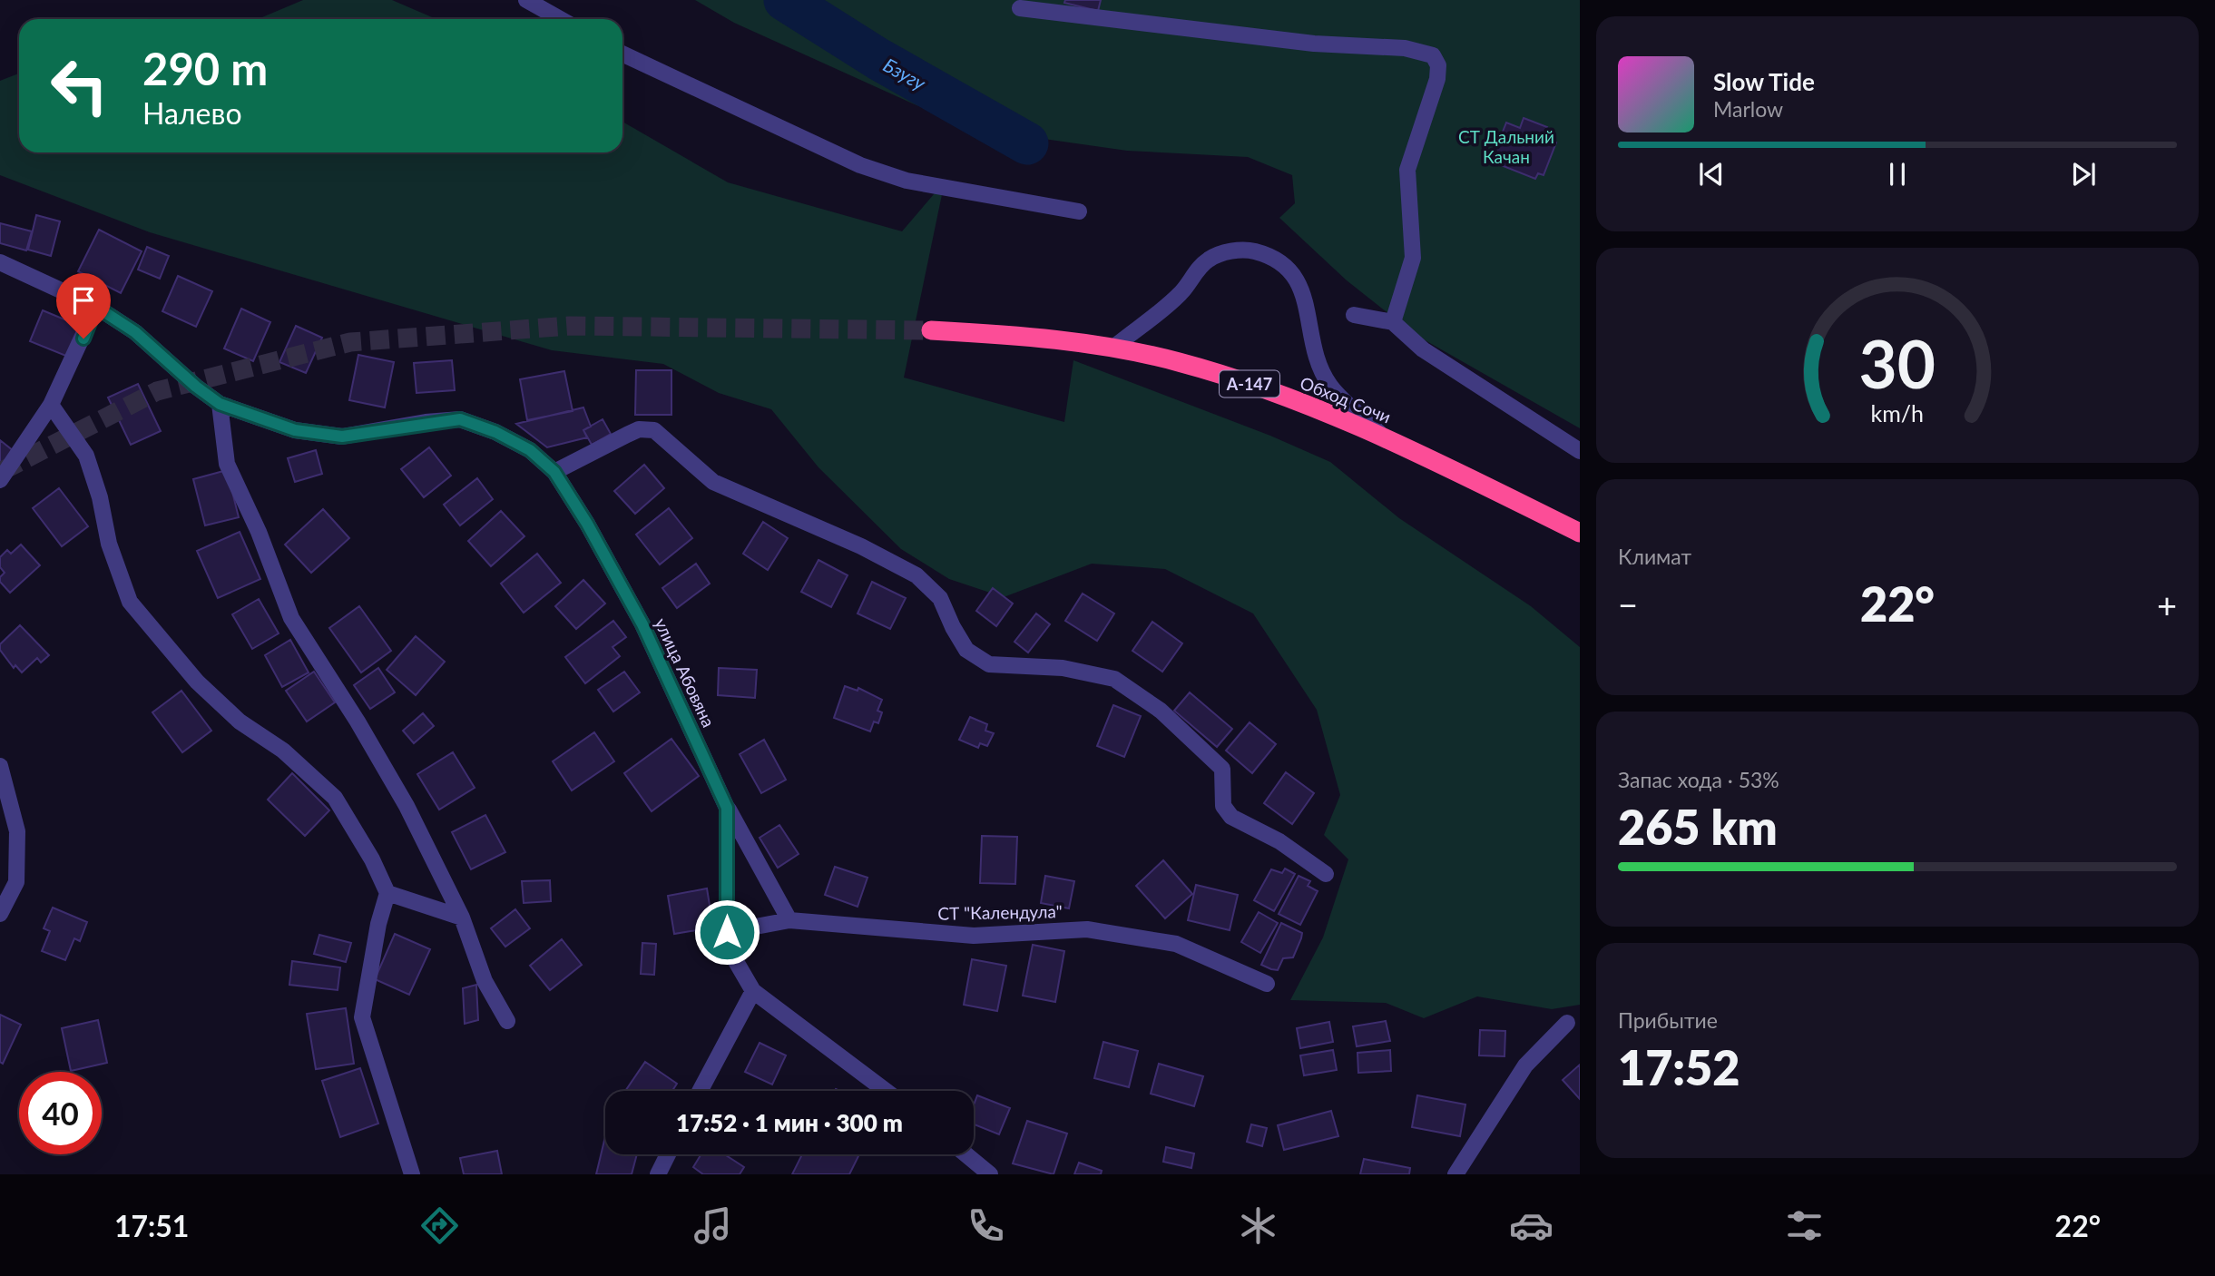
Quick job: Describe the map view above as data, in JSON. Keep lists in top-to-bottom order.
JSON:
{
  "streets": {
    "highway": ["А-147", "Обход Сочи"],
    "street": ["улица Абовяна", "СТ \"Календула\""]
  },
  "crossings": [
    ["улица Абовяна", "СТ \"Календула\""]
  ],
  "water": ["Бзугу"],
  "parks": ["СТ Дальний Качан"],
  "page": {
    "turn": ["290 m", "Налево"],
    "song": ["Slow Tide", "Marlow"],
    "tile": [
      "Климат",
      ["Запас хода · 53%", "265 km"],
      ["Прибытие", "17:52"]
    ],
    "heat": ["−", "22°", "+"],
    "limit": "40",
    "trip": "17:52 · 1 мин · 300 m",
    "tabs": ["17:51", "22°"],
    "gauge": ["30", "km/h"]
  }
}
